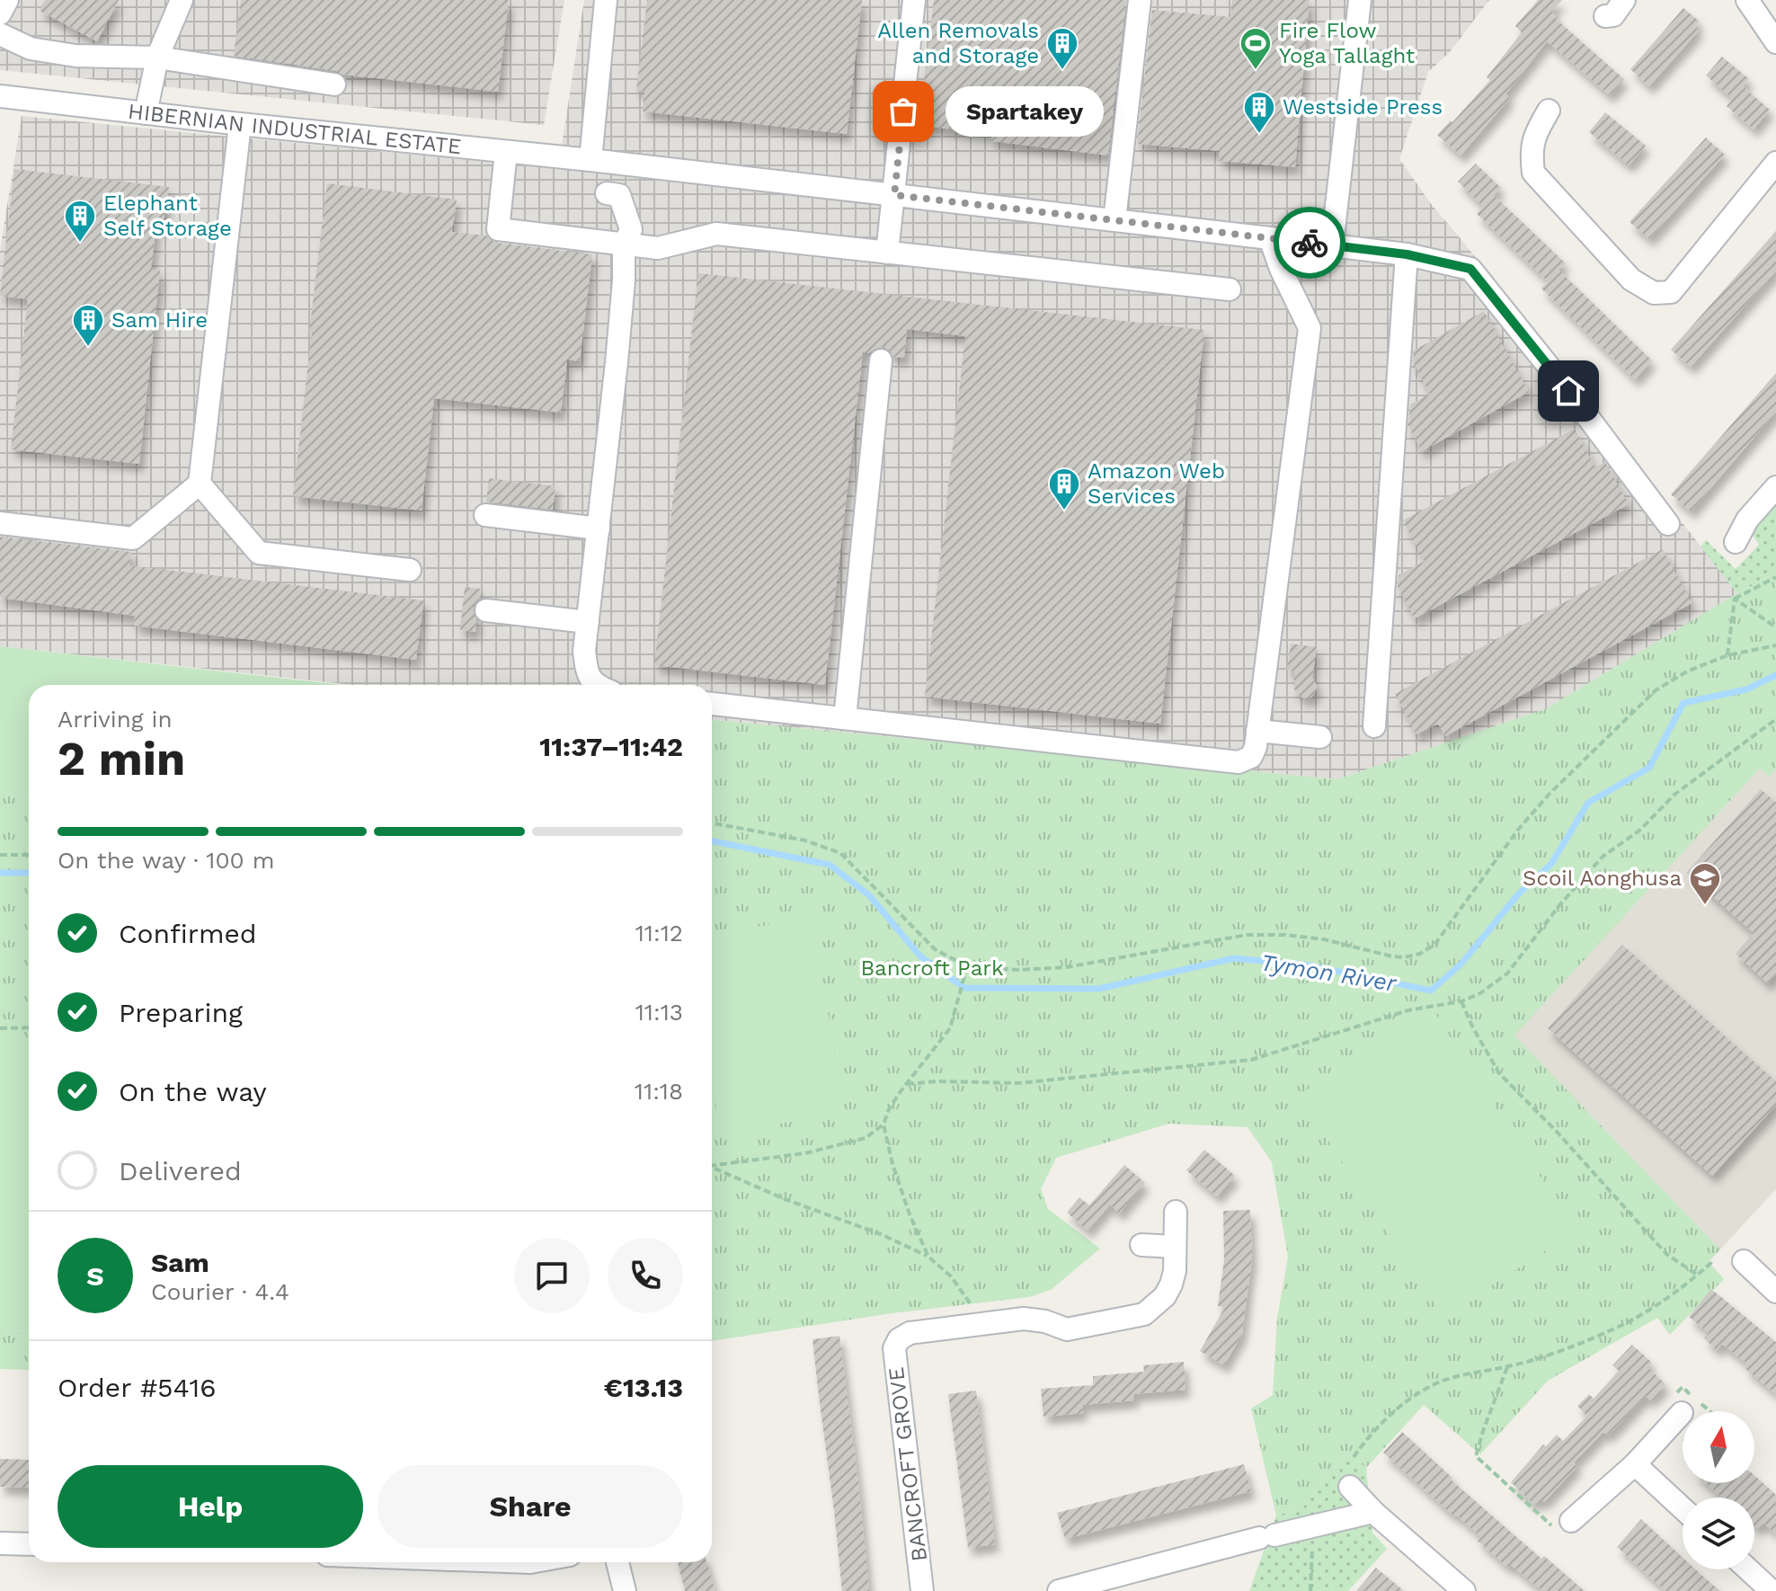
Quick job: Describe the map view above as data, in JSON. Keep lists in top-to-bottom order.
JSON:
{
  "streets": {
    "street": ["HIBERNIAN INDUSTRIAL ESTATE", "BANCROFT GROVE"]
  },
  "water": ["Tymon River"],
  "parks": ["Bancroft Park"],
  "places": {
    "building": [
      "Allen Removals and Storage",
      "Westside Press",
      "Elephant Self Storage",
      "Sam Hire",
      "Amazon Web Services"
    ],
    "sports": ["Fire Flow Yoga Tallaght"],
    "other": ["Spartakey"],
    "school or university": ["Scoil Aonghusa"]
  },
  "north": "top",
  "page": {
    "bubble": "Spartakey",
    "heading": ["2 min", "Arriving in", "11:37–11:42"],
    "panel": [
      "Sam",
      "Courier · 4.4",
      "Order #5416",
      "€13.13"
    ],
    "bar": "On the way · 100 m",
    "list": [
      ["Confirmed", "11:12"],
      ["Preparing", "11:13"],
      ["On the way", "11:18"],
      "Delivered"
    ],
    "round": "S",
    "buttons": ["Help", "Share"]
  }
}
